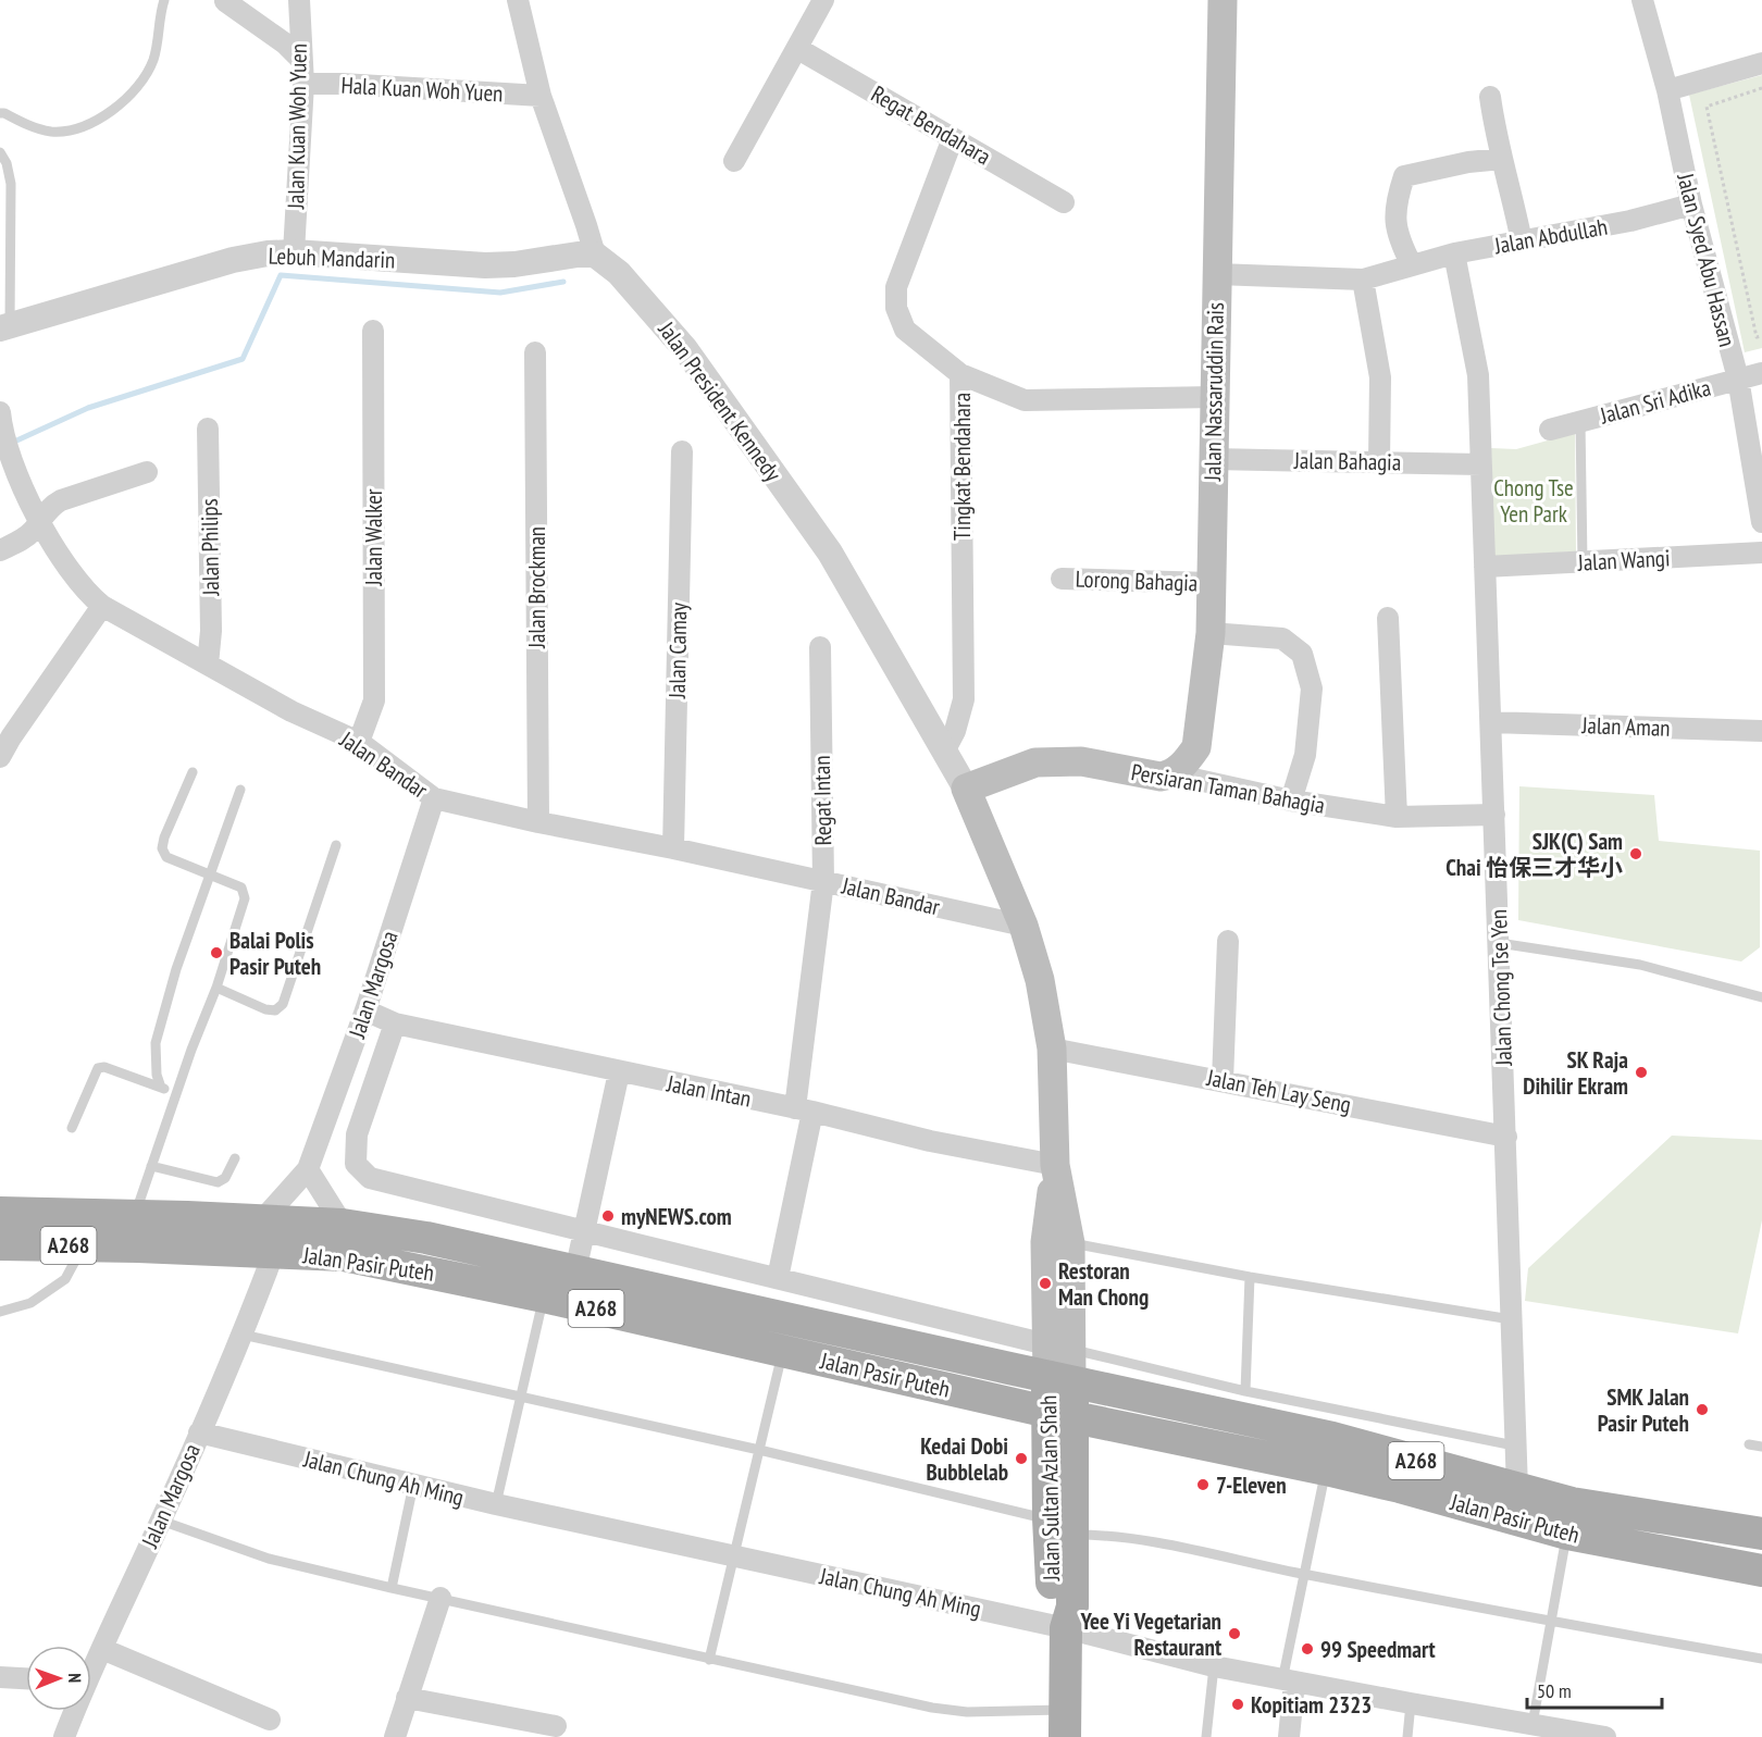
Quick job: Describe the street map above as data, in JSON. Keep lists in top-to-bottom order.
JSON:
{
  "streets": {
    "main road": [
      "Jalan Nassaruddin Rais",
      "Persiaran Taman Bahagia",
      "A268",
      "Jalan Pasir Puteh",
      "Jalan Sultan Azlan Shah"
    ],
    "street": [
      "Hala Kuan Woh Yuen",
      "Regat Bendahara",
      "Jalan Kuan Woh Yuen",
      "Jalan Abdullah",
      "Lebuh Mandarin",
      "Jalan Syed Abu Hassan",
      "Jalan President Kennedy",
      "Jalan Sri Adika",
      "Jalan Bahagia",
      "Tingkat Bendahara",
      "Jalan Walker",
      "Jalan Philips",
      "Jalan Wangi",
      "Lorong Bahagia",
      "Jalan Brockman",
      "Jalan Camay",
      "Jalan Aman",
      "Jalan Bandar",
      "Regat Intan",
      "Jalan Margosa",
      "Jalan Chong Tse Yen",
      "Jalan Intan",
      "Jalan Teh Lay Seng",
      "Jalan Chung Ah Ming"
    ]
  },
  "crossings": [
    ["Hala Kuan Woh Yuen", "Jalan Kuan Woh Yuen"],
    ["Regat Bendahara", "Tingkat Bendahara"],
    ["Jalan Kuan Woh Yuen", "Lebuh Mandarin"],
    ["Jalan Abdullah", "Jalan Syed Abu Hassan"],
    ["Jalan Abdullah", "Jalan Nassaruddin Rais"],
    ["Jalan Abdullah", "Jalan Chong Tse Yen"],
    ["Lebuh Mandarin", "Jalan President Kennedy"],
    ["Jalan Syed Abu Hassan", "Jalan Sri Adika"],
    ["Jalan Nassaruddin Rais", "Jalan Bahagia"],
    ["Jalan Nassaruddin Rais", "Lorong Bahagia"],
    ["Jalan Nassaruddin Rais", "Persiaran Taman Bahagia"],
    ["Jalan President Kennedy", "Tingkat Bendahara"],
    ["Jalan President Kennedy", "Persiaran Taman Bahagia"],
    ["Jalan Bahagia", "Jalan Chong Tse Yen"],
    ["Jalan Walker", "Jalan Bandar"],
    ["Jalan Philips", "Jalan Bandar"],
    ["Jalan Wangi", "Jalan Chong Tse Yen"],
    ["Jalan Brockman", "Jalan Bandar"],
    ["Jalan Camay", "Jalan Bandar"],
    ["Jalan Aman", "Jalan Chong Tse Yen"],
    ["Jalan Bandar", "Regat Intan"],
    ["Jalan Bandar", "Jalan Margosa"],
    ["Persiaran Taman Bahagia", "Jalan Chong Tse Yen"],
    ["Regat Intan", "Jalan Intan"],
    ["Jalan Margosa", "Jalan Intan"],
    ["Jalan Margosa", "Jalan Pasir Puteh"],
    ["Jalan Margosa", "Jalan Chung Ah Ming"],
    ["Jalan Chong Tse Yen", "Jalan Teh Lay Seng"],
    ["Jalan Chong Tse Yen", "Jalan Pasir Puteh"],
    ["Jalan Pasir Puteh", "Jalan Sultan Azlan Shah"],
    ["Jalan Chung Ah Ming", "Jalan Sultan Azlan Shah"]
  ],
  "parks": ["Chong Tse Yen Park"],
  "places": [
    "SJK(C) Sam Chai 怡保三才华小",
    "Balai Polis Pasir Puteh",
    "SK Raja Dihilir Ekram",
    "myNEWS.com",
    "Restoran Man Chong",
    "SMK Jalan Pasir Puteh",
    "Kedai Dobi Bubblelab",
    "7-Eleven",
    "Yee Yi Vegetarian Restaurant",
    "99 Speedmart",
    "Kopitiam 2323"
  ],
  "scale_bar": "50 m",
  "north": "right"
}
